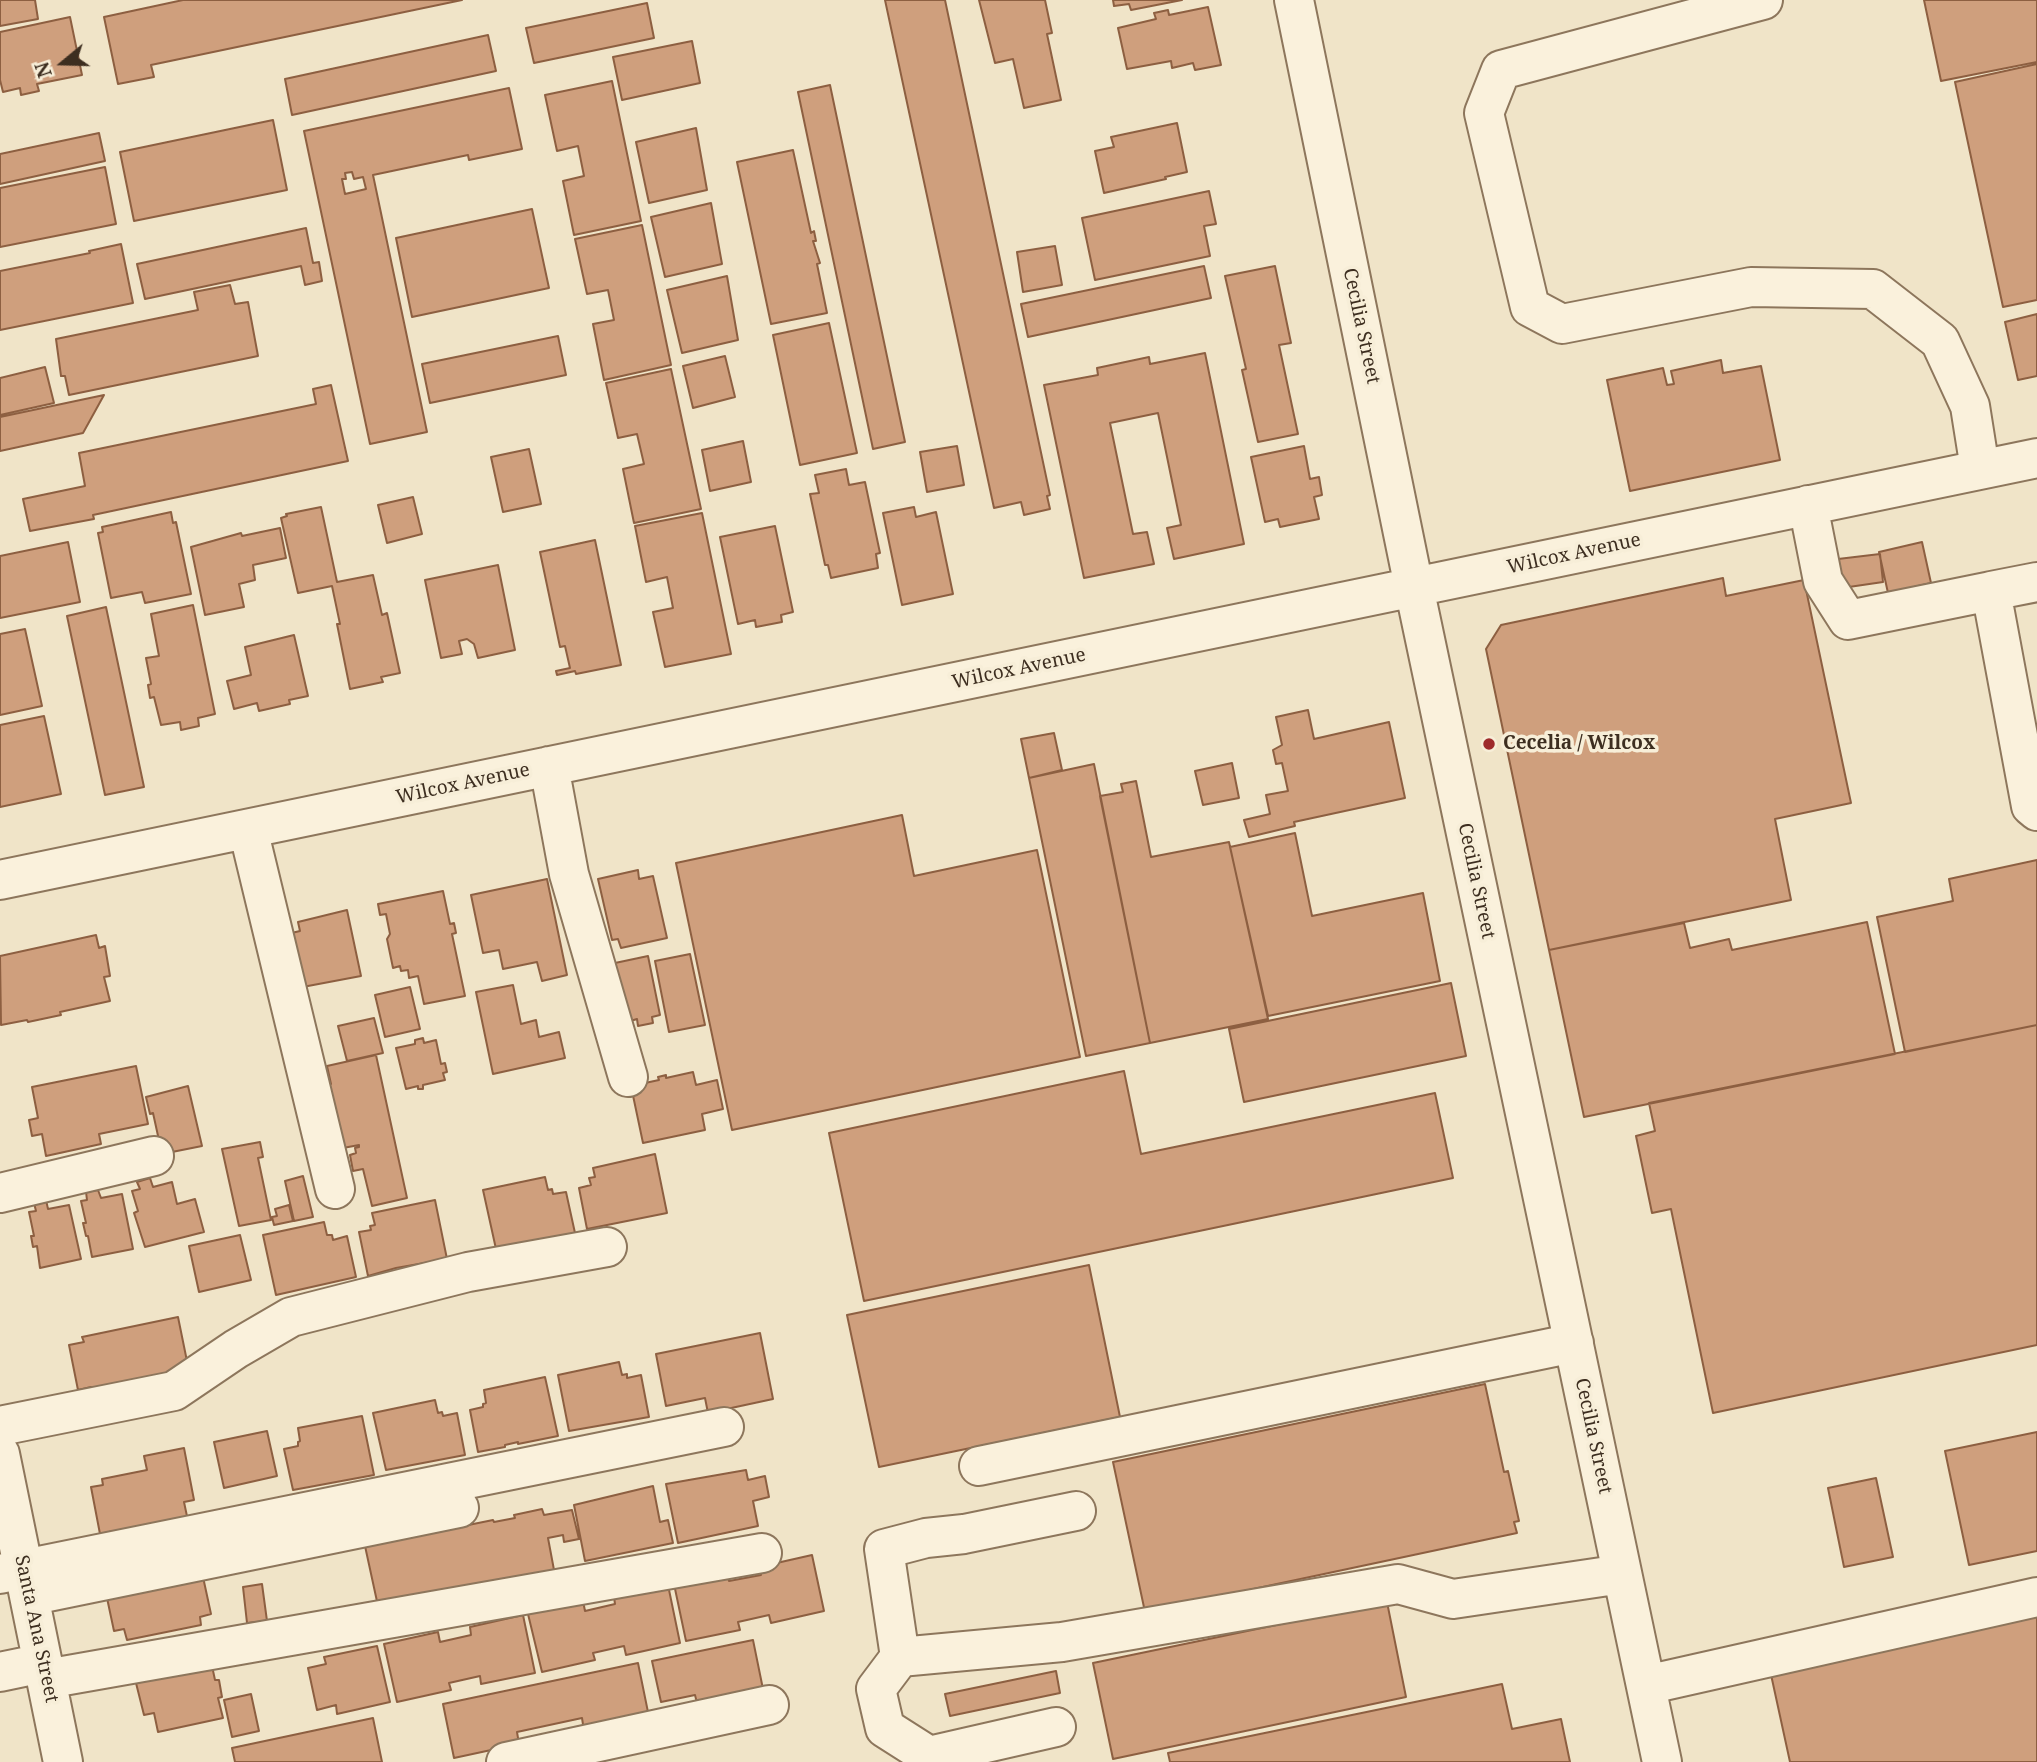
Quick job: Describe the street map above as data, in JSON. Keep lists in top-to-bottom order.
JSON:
{
  "streets": {
    "street": ["Cecilia Street", "Wilcox Avenue", "Santa Ana Street"]
  },
  "crossings": [
    ["Cecilia Street", "Wilcox Avenue"]
  ],
  "places": ["Cecelia / Wilcox"],
  "north": "left"
}
